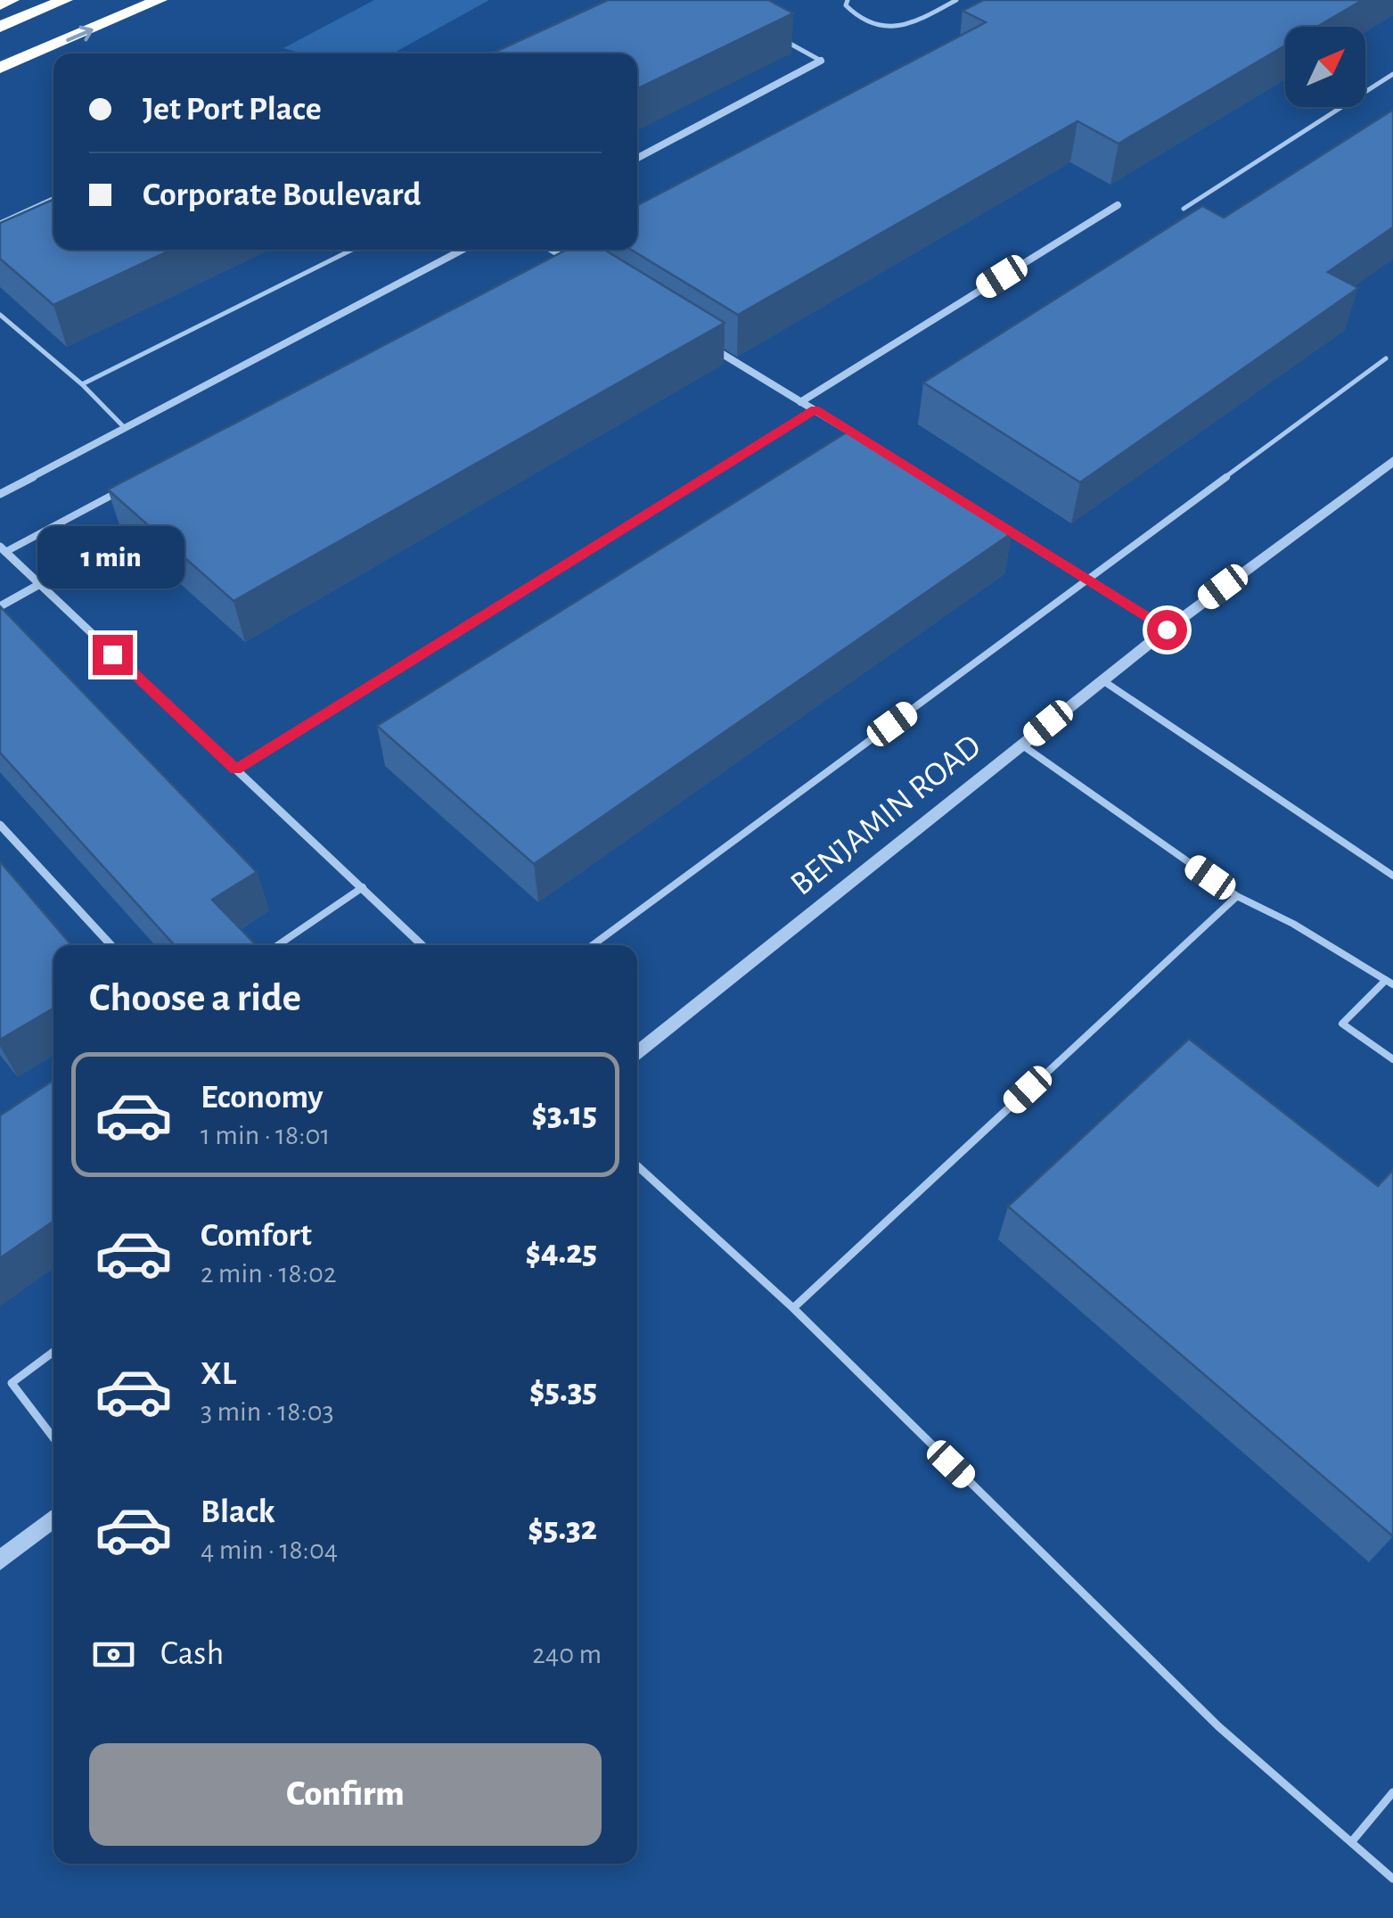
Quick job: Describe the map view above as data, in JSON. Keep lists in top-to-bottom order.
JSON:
{
  "streets": {
    "street": ["BENJAMIN ROAD"]
  },
  "north": "top right",
  "page": {
    "banner": ["Jet Port Place", "Corporate Boulevard"],
    "bubble": "1 min",
    "heading": "Choose a ride",
    "list": [
      {
        "name": "Economy",
        "note": "1 min · 18:01",
        "value": "$3.15"
      },
      {
        "name": "Comfort",
        "note": "2 min · 18:02",
        "value": "$4.25"
      },
      {
        "name": "XL",
        "note": "3 min · 18:03",
        "value": "$5.35"
      },
      {
        "name": "Black",
        "note": "4 min · 18:04",
        "value": "$5.32"
      }
    ],
    "pay": ["Cash", "240 m"],
    "buttons": "Confirm"
  }
}
